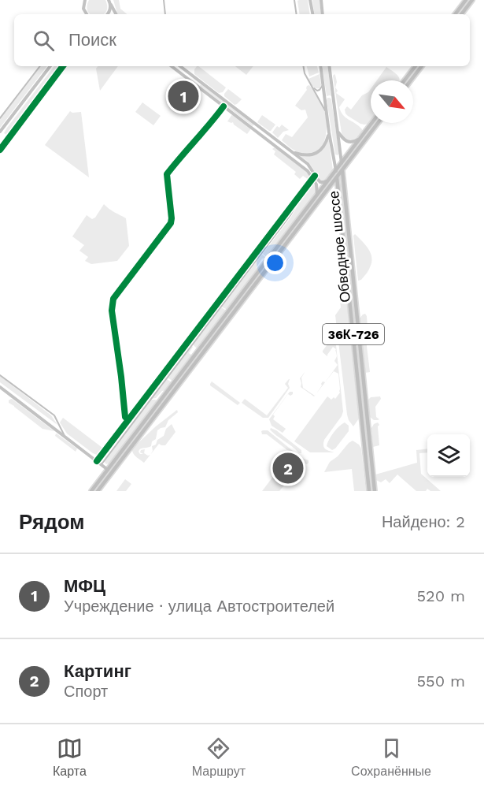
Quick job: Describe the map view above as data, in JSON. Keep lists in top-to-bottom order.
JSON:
{
  "streets": {
    "main road": ["Обводное шоссе", "36К-726"]
  },
  "north": "bottom right",
  "page": {
    "search": "Поиск",
    "pins": ["1", "2"],
    "heading": ["Рядом", "Найдено: 2"],
    "list": [
      {
        "mark": "1",
        "name": "МФЦ",
        "note": "Учреждение · улица Автостроителей",
        "value": "520 m"
      },
      {
        "mark": "2",
        "name": "Картинг",
        "note": "Спорт",
        "value": "550 m"
      }
    ],
    "nav": ["Карта", "Маршрут", "Сохранённые"]
  }
}
